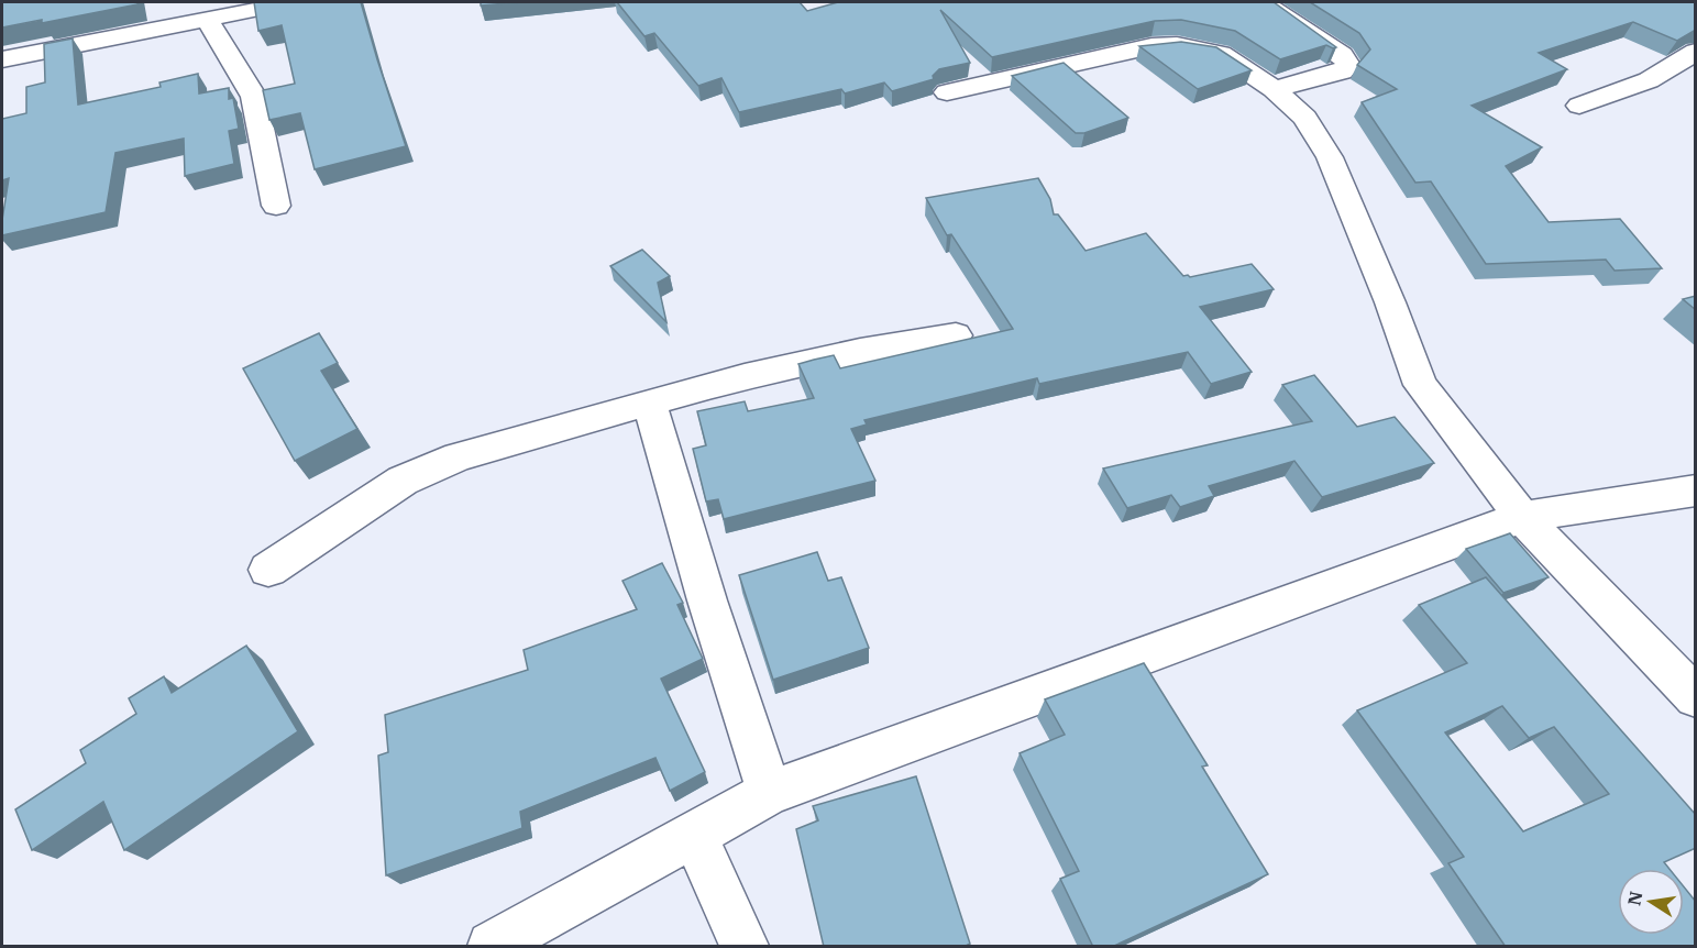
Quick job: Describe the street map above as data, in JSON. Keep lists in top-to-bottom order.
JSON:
{
  "north": "left"
}
